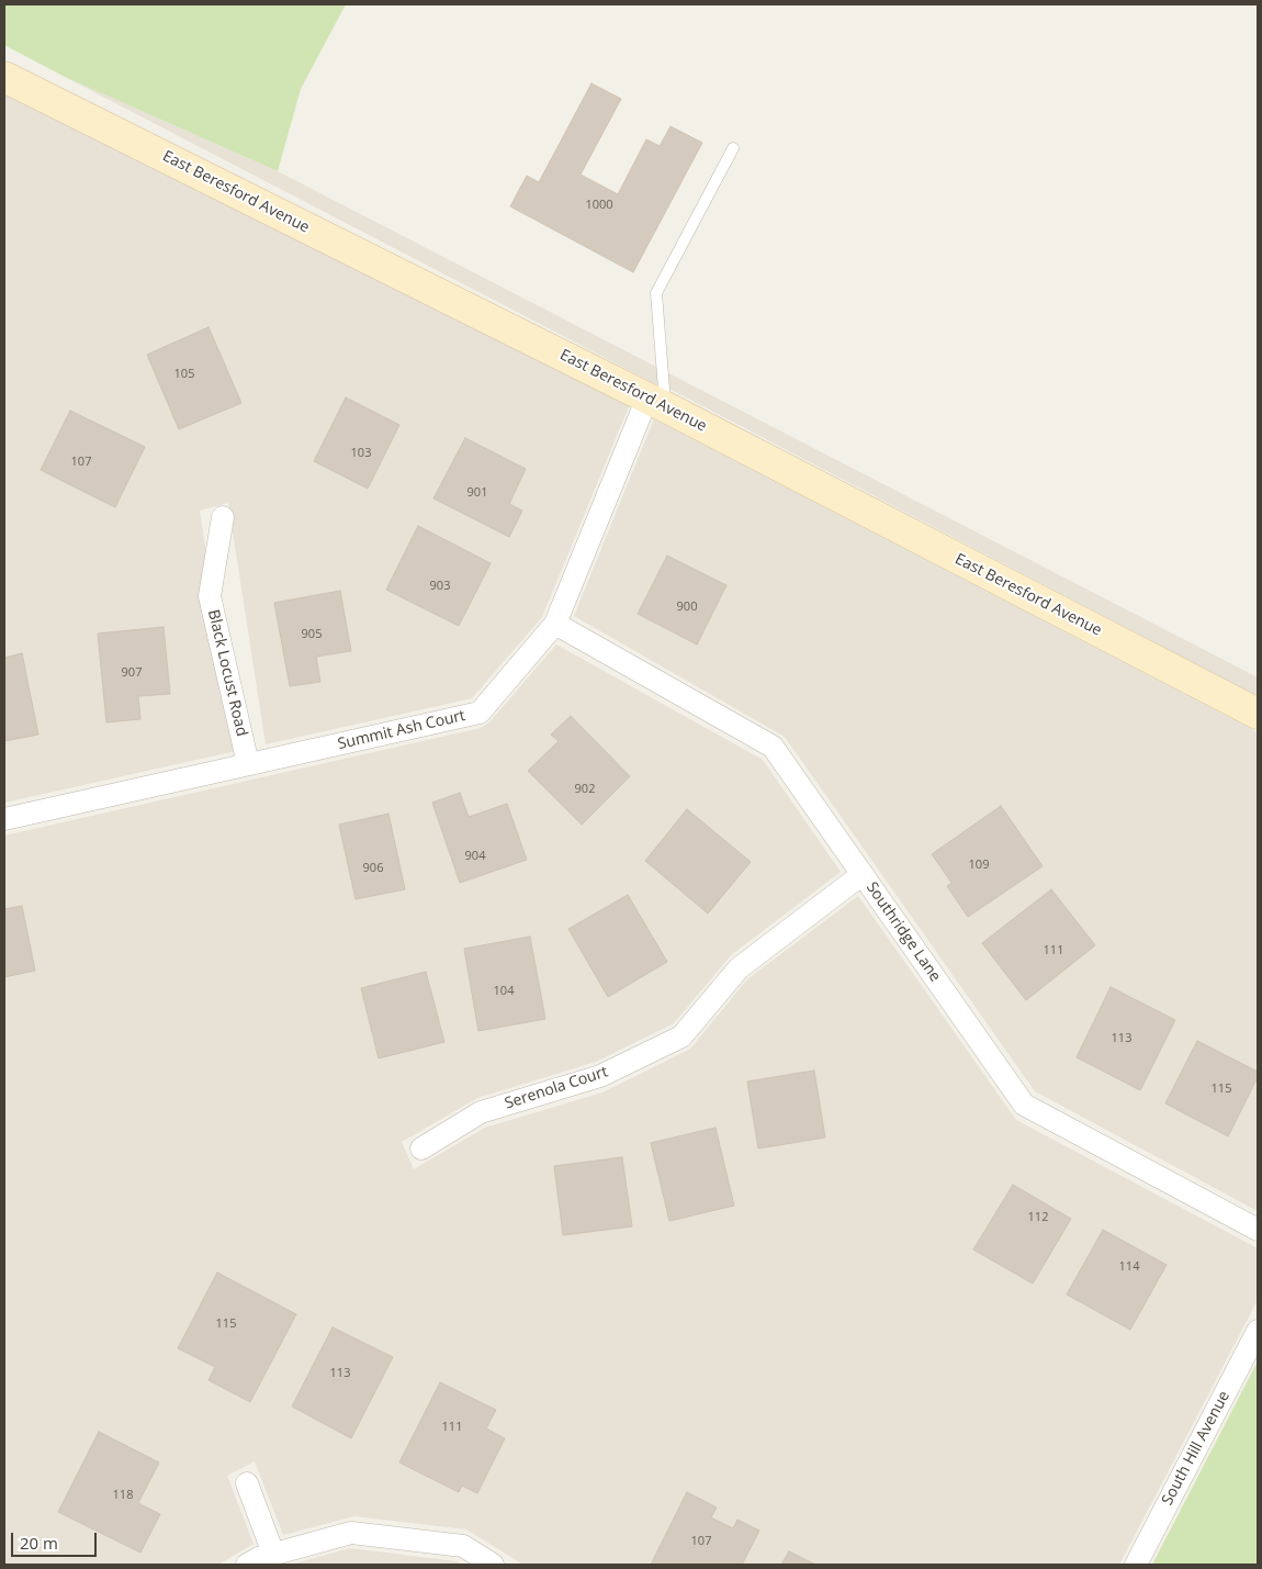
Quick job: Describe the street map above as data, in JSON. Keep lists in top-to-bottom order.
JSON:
{
  "streets": {
    "street": [
      "East Beresford Avenue",
      "Black Locust Road",
      "Summit Ash Court",
      "Southridge Lane",
      "Serenola Court",
      "South Hill Avenue"
    ]
  },
  "crossings": [
    ["East Beresford Avenue", "Summit Ash Court"],
    ["Black Locust Road", "Summit Ash Court"],
    ["Summit Ash Court", "Southridge Lane"],
    ["Southridge Lane", "Serenola Court"]
  ],
  "house_numbers": [
    "1000",
    "105",
    "103",
    "107",
    "901",
    "903",
    "900",
    "905",
    "907",
    "902",
    "904",
    "109",
    "906",
    "111",
    "104",
    "113",
    "115",
    "112",
    "114",
    "115",
    "113",
    "111",
    "118",
    "107"
  ],
  "scale_bar": "20 m"
}
